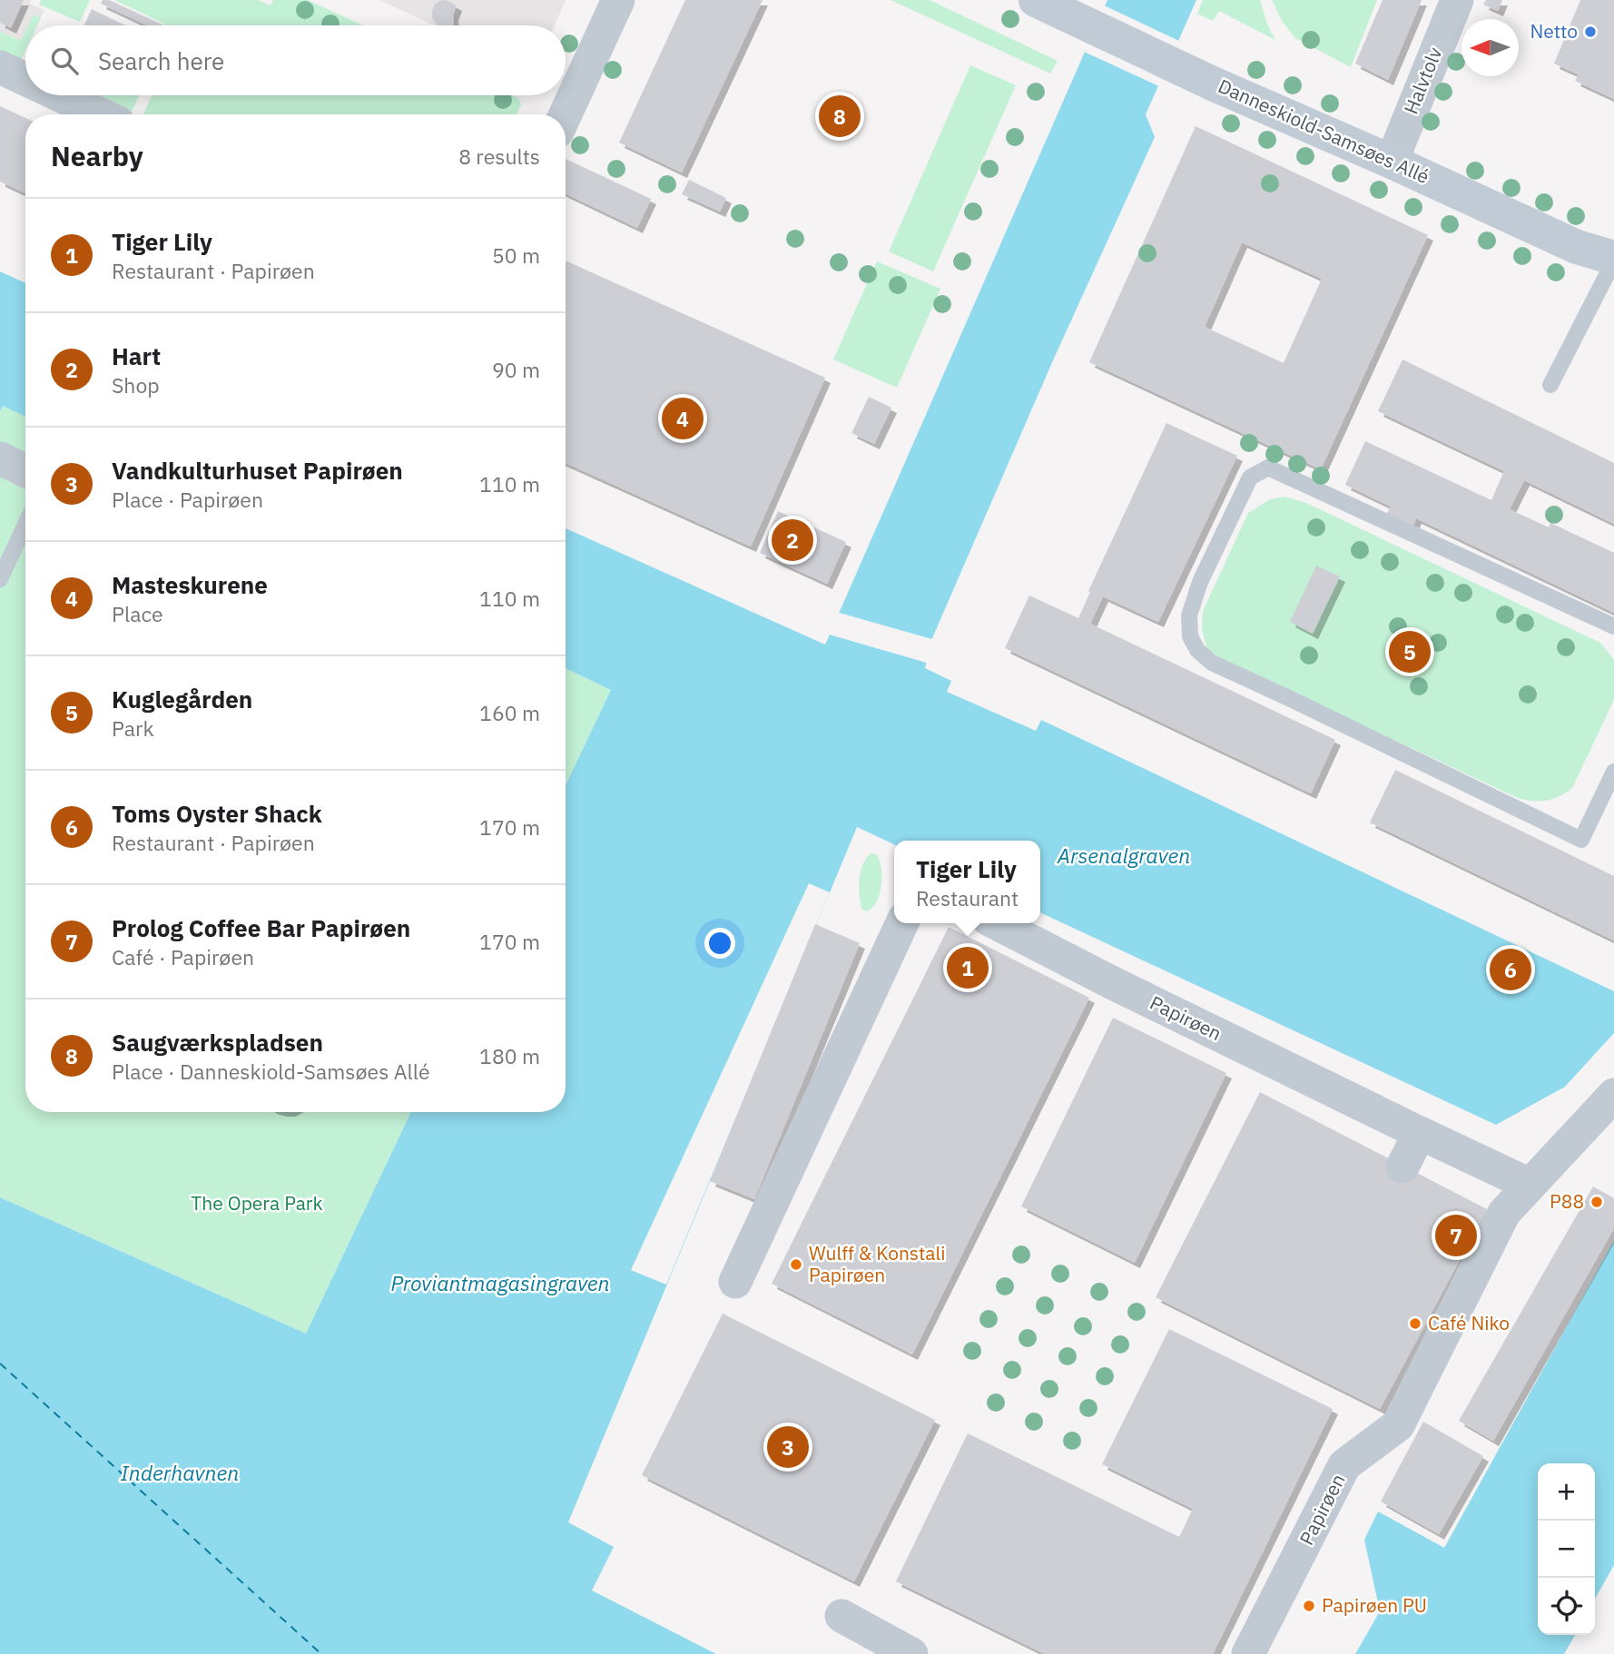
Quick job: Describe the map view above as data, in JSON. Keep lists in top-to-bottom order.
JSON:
{
  "streets": {
    "street": ["Halvtolv", "Danneskiold-Samsøes Allé", "Papirøen"]
  },
  "crossings": [
    ["Halvtolv", "Danneskiold-Samsøes Allé"]
  ],
  "water": ["Arsenalgraven", "Proviantmagasingraven", "Inderhavnen"],
  "parks": ["The Opera Park"],
  "places": [
    "Netto",
    "P88",
    "Wulff & Konstali Papirøen",
    "Café Niko",
    "Papirøen PU"
  ],
  "north": "left",
  "page": {
    "search": "Search here",
    "pins": [
      "8",
      "4",
      "2",
      "5",
      "1",
      "6",
      "7",
      "3"
    ],
    "heading": ["Nearby", "8 results"],
    "list": [
      {
        "mark": "1",
        "name": "Tiger Lily",
        "note": "Restaurant · Papirøen",
        "value": "50 m"
      },
      {
        "mark": "2",
        "name": "Hart",
        "note": "Shop",
        "value": "90 m"
      },
      {
        "mark": "3",
        "name": "Vandkulturhuset Papirøen",
        "note": "Place · Papirøen",
        "value": "110 m"
      },
      {
        "mark": "4",
        "name": "Masteskurene",
        "note": "Place",
        "value": "110 m"
      },
      {
        "mark": "5",
        "name": "Kuglegården",
        "note": "Park",
        "value": "160 m"
      },
      {
        "mark": "6",
        "name": "Toms Oyster Shack",
        "note": "Restaurant · Papirøen",
        "value": "170 m"
      },
      {
        "mark": "7",
        "name": "Prolog Coffee Bar Papirøen",
        "note": "Café · Papirøen",
        "value": "170 m"
      },
      {
        "mark": "8",
        "name": "Saugværkspladsen",
        "note": "Place · Danneskiold-Samsøes Allé",
        "value": "180 m"
      }
    ],
    "popup": ["Tiger Lily", "Restaurant"],
    "map_buttons": ["+", "−"]
  }
}
